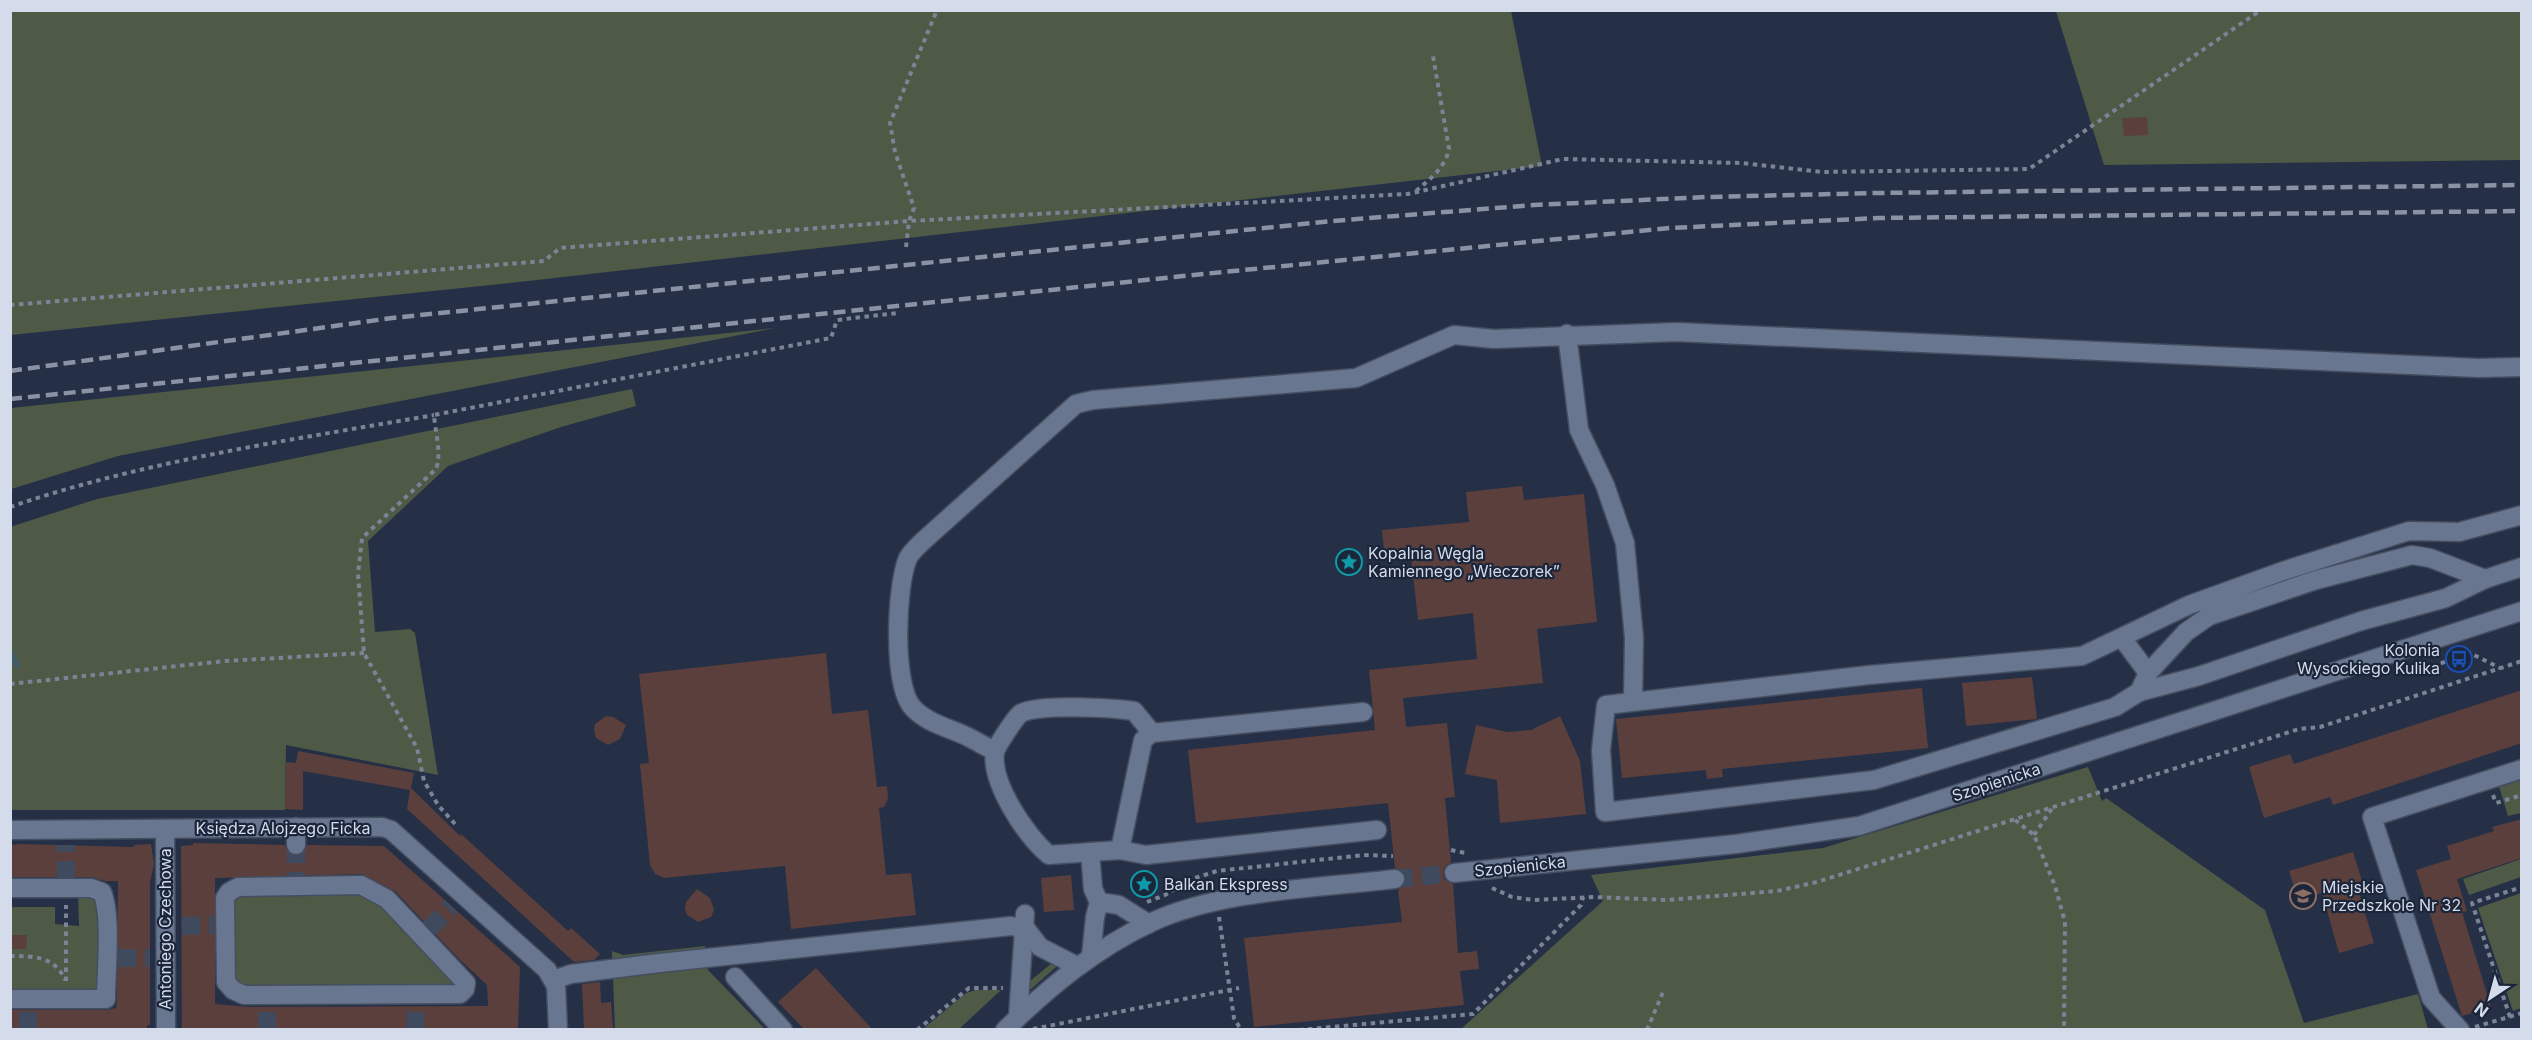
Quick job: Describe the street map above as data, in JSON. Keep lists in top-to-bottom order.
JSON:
{
  "streets": {
    "street": ["Szopienicka", "Księdza Alojzego Ficka", "Antoniego Czechowa"]
  },
  "crossings": [
    ["Księdza Alojzego Ficka", "Antoniego Czechowa"]
  ],
  "places": {
    "place": ["Kopalnia Węgla Kamiennego „Wieczorek”", "Balkan Ekspress"],
    "bus stop": ["Kolonia Wysockiego Kulika"],
    "school or university": ["Miejskie Przedszkole Nr 32"]
  },
  "north": "bottom left"
}
